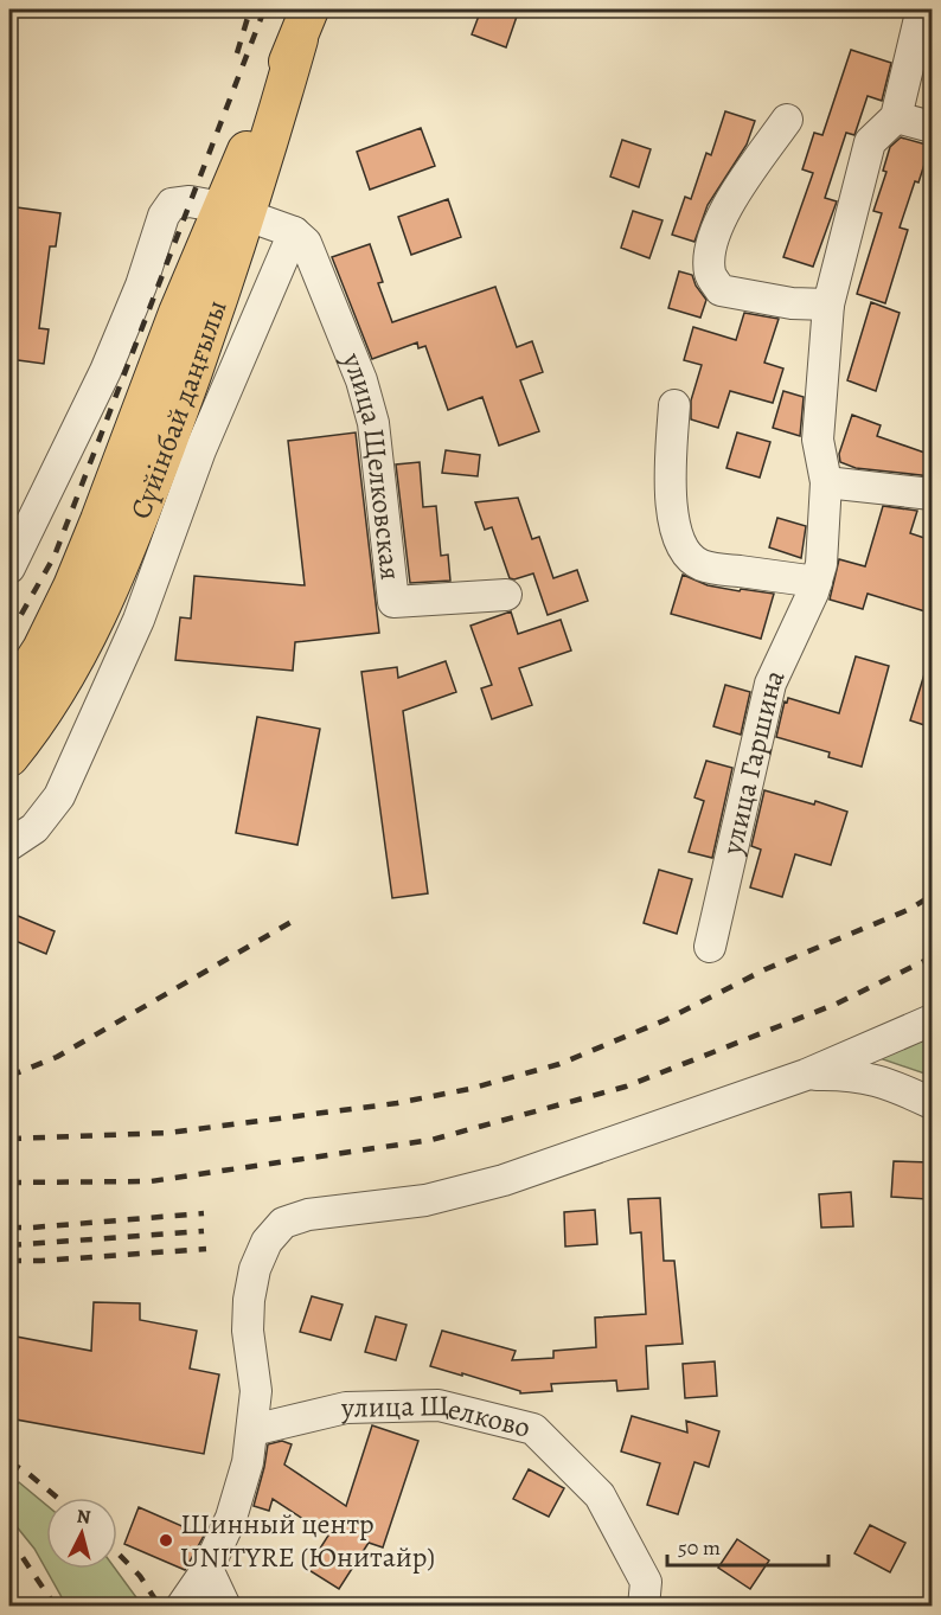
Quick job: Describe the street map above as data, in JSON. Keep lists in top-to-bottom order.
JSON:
{
  "streets": {
    "main road": ["Сүйінбай даңғылы"],
    "street": ["улица Щелковская", "улица Гаршина", "улица Щелково"]
  },
  "places": ["Шинный центр UNITYRE (Юнитайр)"],
  "scale_bar": "50 m",
  "north": "top"
}
